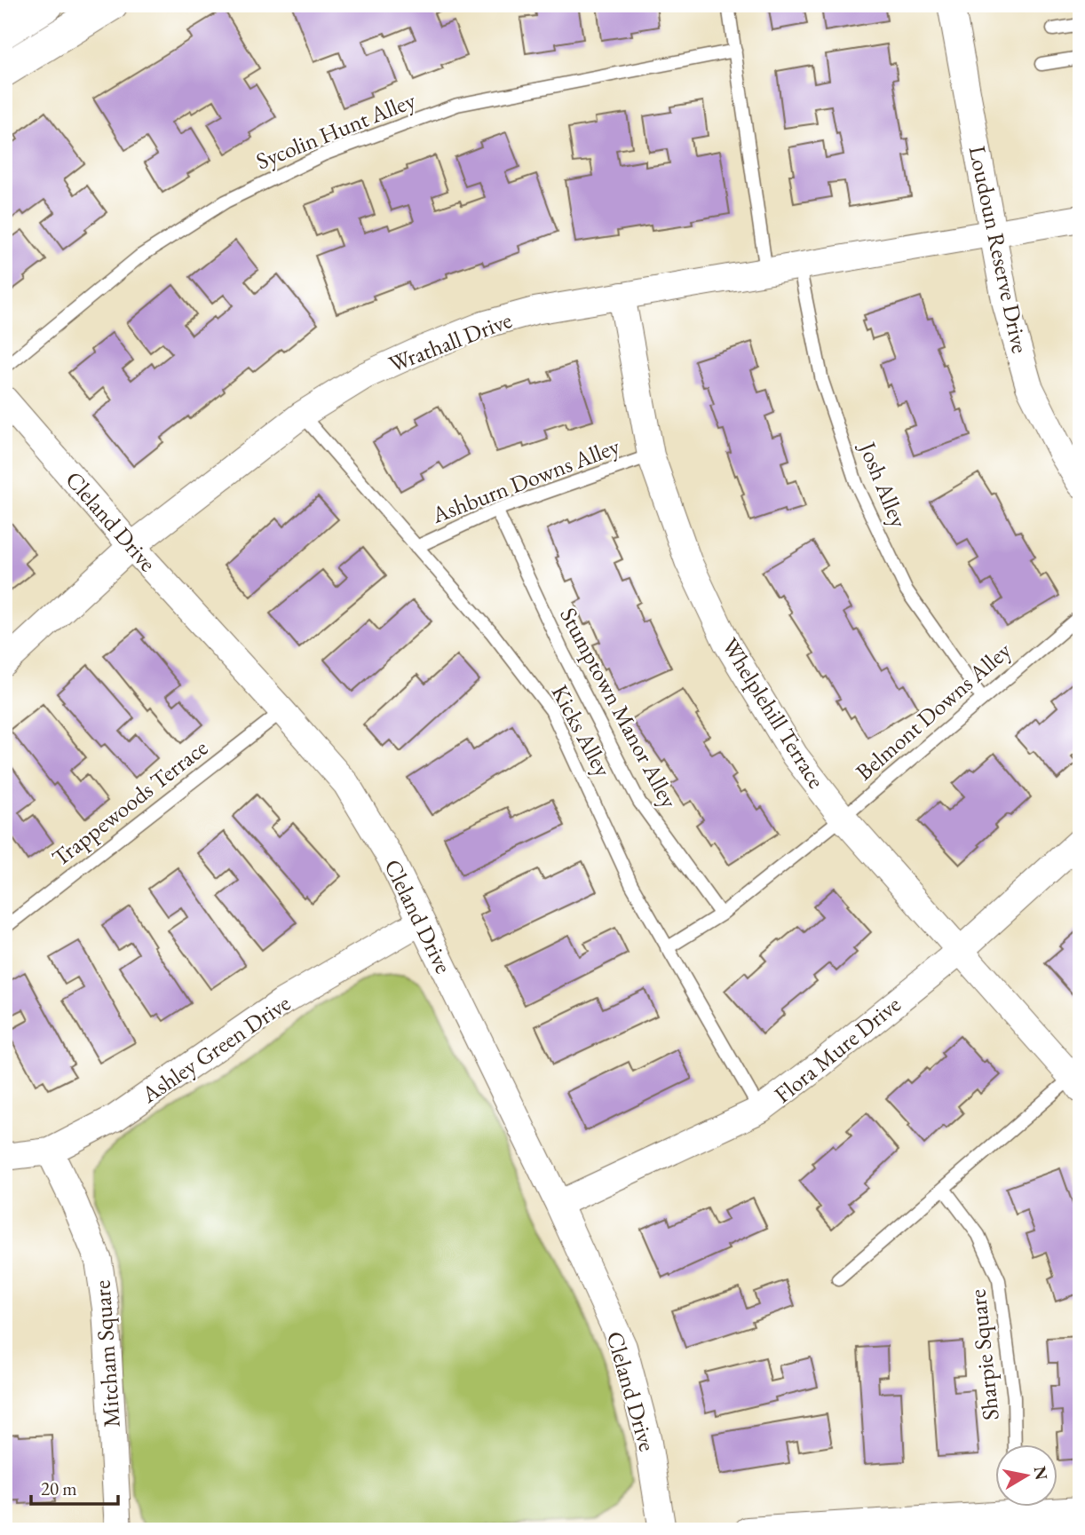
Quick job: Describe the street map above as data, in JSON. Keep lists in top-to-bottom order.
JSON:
{
  "streets": {
    "street": [
      "Loudoun Reserve Drive",
      "Wrathall Drive",
      "Cleland Drive",
      "Whelplehill Terrace",
      "Ashley Green Drive",
      "Flora Mure Drive",
      "Mitcham Square"
    ],
    "lane": [
      "Sycolin Hunt Alley",
      "Ashburn Downs Alley",
      "Josh Alley",
      "Stumptown Manor Alley",
      "Belmont Downs Alley",
      "Kicks Alley",
      "Trappewoods Terrace",
      "Sharpie Square"
    ]
  },
  "crossings": [
    ["Loudoun Reserve Drive", "Wrathall Drive"],
    ["Wrathall Drive", "Josh Alley"],
    ["Wrathall Drive", "Cleland Drive"],
    ["Wrathall Drive", "Whelplehill Terrace"],
    ["Wrathall Drive", "Kicks Alley"],
    ["Ashburn Downs Alley", "Stumptown Manor Alley"],
    ["Ashburn Downs Alley", "Whelplehill Terrace"],
    ["Ashburn Downs Alley", "Kicks Alley"],
    ["Josh Alley", "Belmont Downs Alley"],
    ["Cleland Drive", "Trappewoods Terrace"],
    ["Cleland Drive", "Ashley Green Drive"],
    ["Cleland Drive", "Flora Mure Drive"],
    ["Stumptown Manor Alley", "Belmont Downs Alley"],
    ["Belmont Downs Alley", "Whelplehill Terrace"],
    ["Belmont Downs Alley", "Kicks Alley"],
    ["Whelplehill Terrace", "Flora Mure Drive"],
    ["Kicks Alley", "Flora Mure Drive"],
    ["Ashley Green Drive", "Mitcham Square"]
  ],
  "scale_bar": "20 m",
  "north": "right"
}
